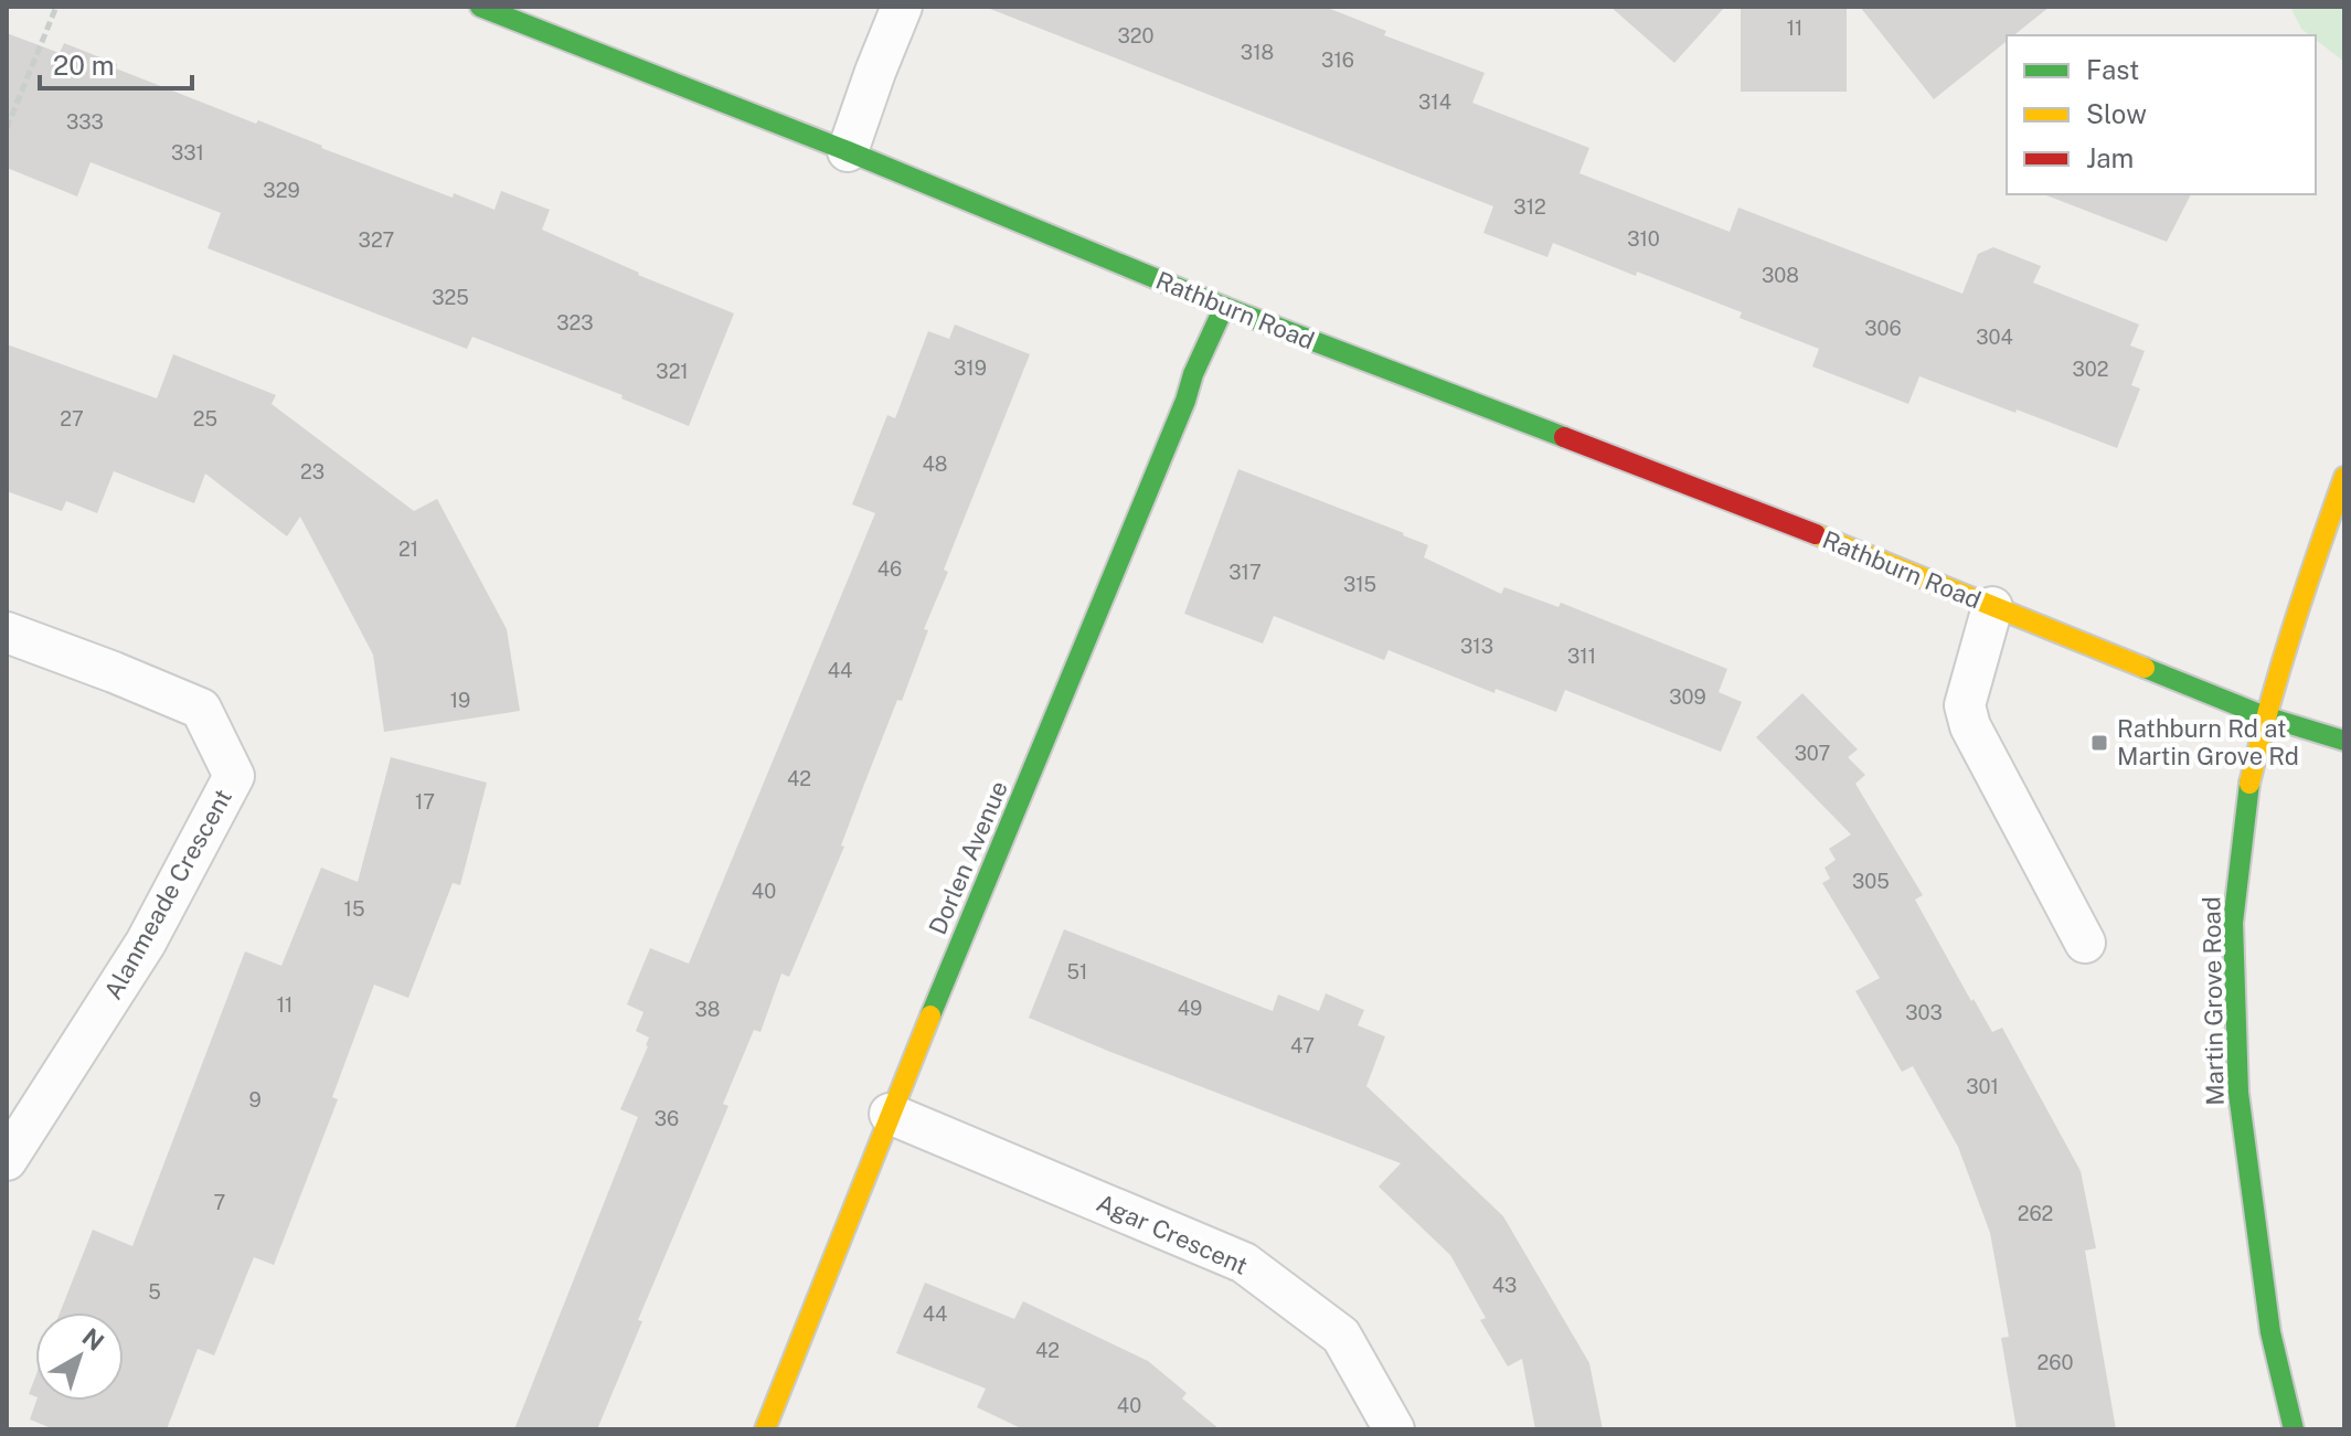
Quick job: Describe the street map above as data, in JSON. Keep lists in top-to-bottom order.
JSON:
{
  "streets": {
    "street": [
      "Rathburn Road",
      "Dorlen Avenue",
      "Alanmeade Crescent",
      "Martin Grove Road",
      "Agar Crescent"
    ]
  },
  "crossings": [
    ["Rathburn Road", "Dorlen Avenue"],
    ["Rathburn Road", "Martin Grove Road"],
    ["Dorlen Avenue", "Agar Crescent"]
  ],
  "places": {
    "transit": ["Rathburn Rd at Martin Grove Rd"]
  },
  "house_numbers": [
    "11",
    "320",
    "318",
    "316",
    "314",
    "333",
    "331",
    "329",
    "312",
    "310",
    "327",
    "308",
    "325",
    "323",
    "306",
    "304",
    "319",
    "302",
    "321",
    "27",
    "25",
    "48",
    "23",
    "21",
    "46",
    "317",
    "315",
    "313",
    "311",
    "44",
    "309",
    "19",
    "307",
    "42",
    "17",
    "305",
    "40",
    "15",
    "51",
    "11",
    "49",
    "38",
    "303",
    "47",
    "301",
    "9",
    "36",
    "7",
    "262",
    "43",
    "5",
    "44",
    "42",
    "260",
    "40"
  ],
  "legend": ["Fast", "Slow", "Jam"],
  "scale_bar": "20 m",
  "north": "top right"
}
